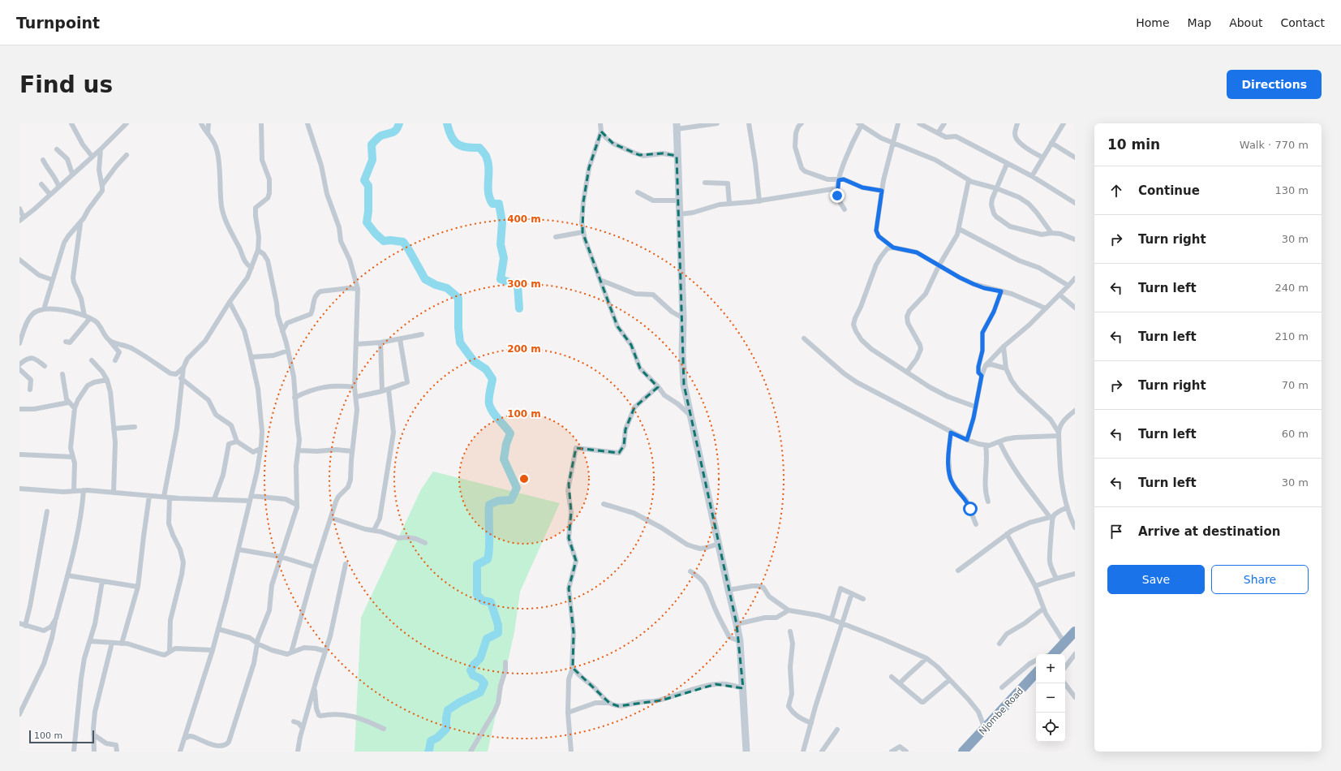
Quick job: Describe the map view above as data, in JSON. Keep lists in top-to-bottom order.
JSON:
{
  "streets": {
    "highway": ["Njombe Road"]
  },
  "scale_bar": "100 m",
  "page": {
    "header": "Turnpoint",
    "nav": [
      "Home",
      "Map",
      "About",
      "Contact"
    ],
    "buttons": [
      "Directions",
      ["Save", "Share"]
    ],
    "title": "Find us",
    "heading": ["10 min", "Walk · 770 m"],
    "list": [
      ["Continue", "130 m"],
      ["Turn right", "30 m"],
      ["Turn left", "240 m"],
      ["Turn left", "210 m"],
      ["Turn right", "70 m"],
      ["Turn left", "60 m"],
      ["Turn left", "30 m"],
      "Arrive at destination"
    ],
    "map_buttons": ["+", "−"],
    "scale": "100 m"
  },
  "rings": [
    "400 m",
    "300 m",
    "200 m",
    "100 m"
  ]
}
